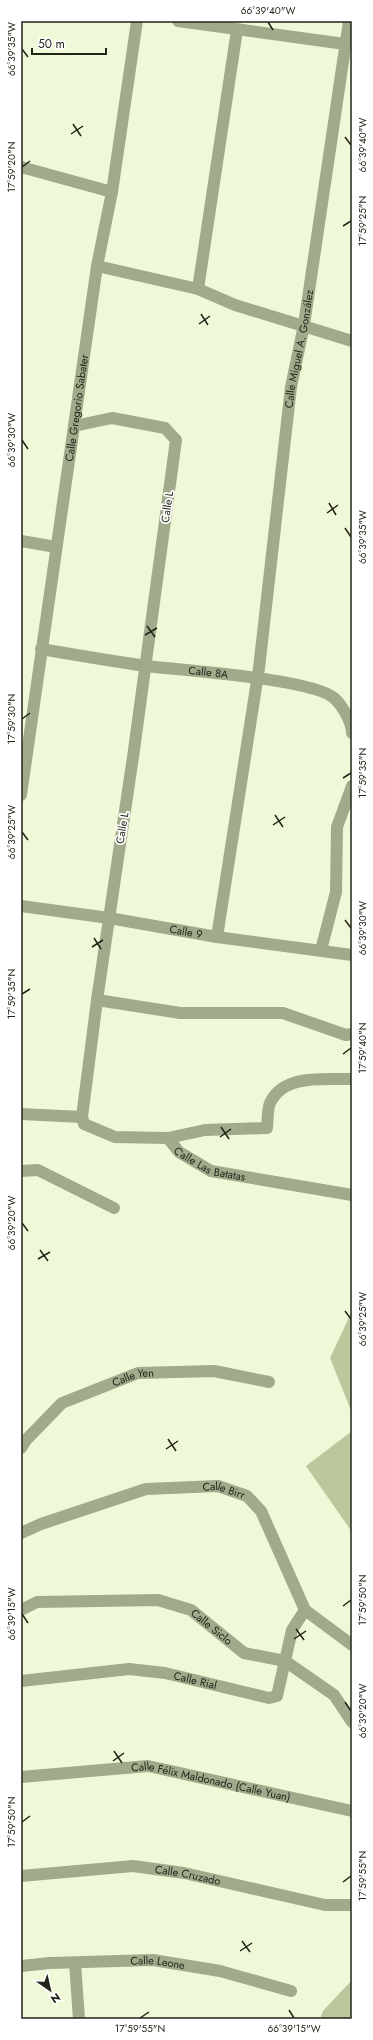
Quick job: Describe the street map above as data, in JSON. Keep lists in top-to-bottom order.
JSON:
{
  "streets": {
    "street": [
      "Calle Miguel A. González",
      "Calle Gregorio Sabater",
      "Calle L",
      "Calle 8A",
      "Calle 9",
      "Calle Las Batatas",
      "Calle Yen",
      "Calle Birr",
      "Calle Siclo",
      "Calle Rial",
      "Calle Félix Maldonado (Calle Yuan)",
      "Calle Cruzado",
      "Calle Leone"
    ]
  },
  "crossings": [
    ["Calle Miguel A. González", "Calle 8A"],
    ["Calle Miguel A. González", "Calle 9"],
    ["Calle Gregorio Sabater", "Calle L"],
    ["Calle Gregorio Sabater", "Calle 8A"],
    ["Calle L", "Calle 8A"],
    ["Calle L", "Calle 9"],
    ["Calle L", "Calle Las Batatas"],
    ["Calle Birr", "Calle Rial"],
    ["Calle Siclo", "Calle Rial"]
  ],
  "scale_bar": "50 m",
  "north": "bottom right",
  "coordinates": [
    "66°39'40\"W",
    "66°39'35\"W",
    "17°59'20\"N",
    "17°59'25\"N",
    "66°39'30\"W",
    "17°59'30\"N",
    "17°59'35\"N",
    "66°39'25\"W",
    "17°59'40\"N",
    "66°39'20\"W",
    "17°59'50\"N",
    "66°39'15\"W",
    "17°59'55\"N"
  ]
}
